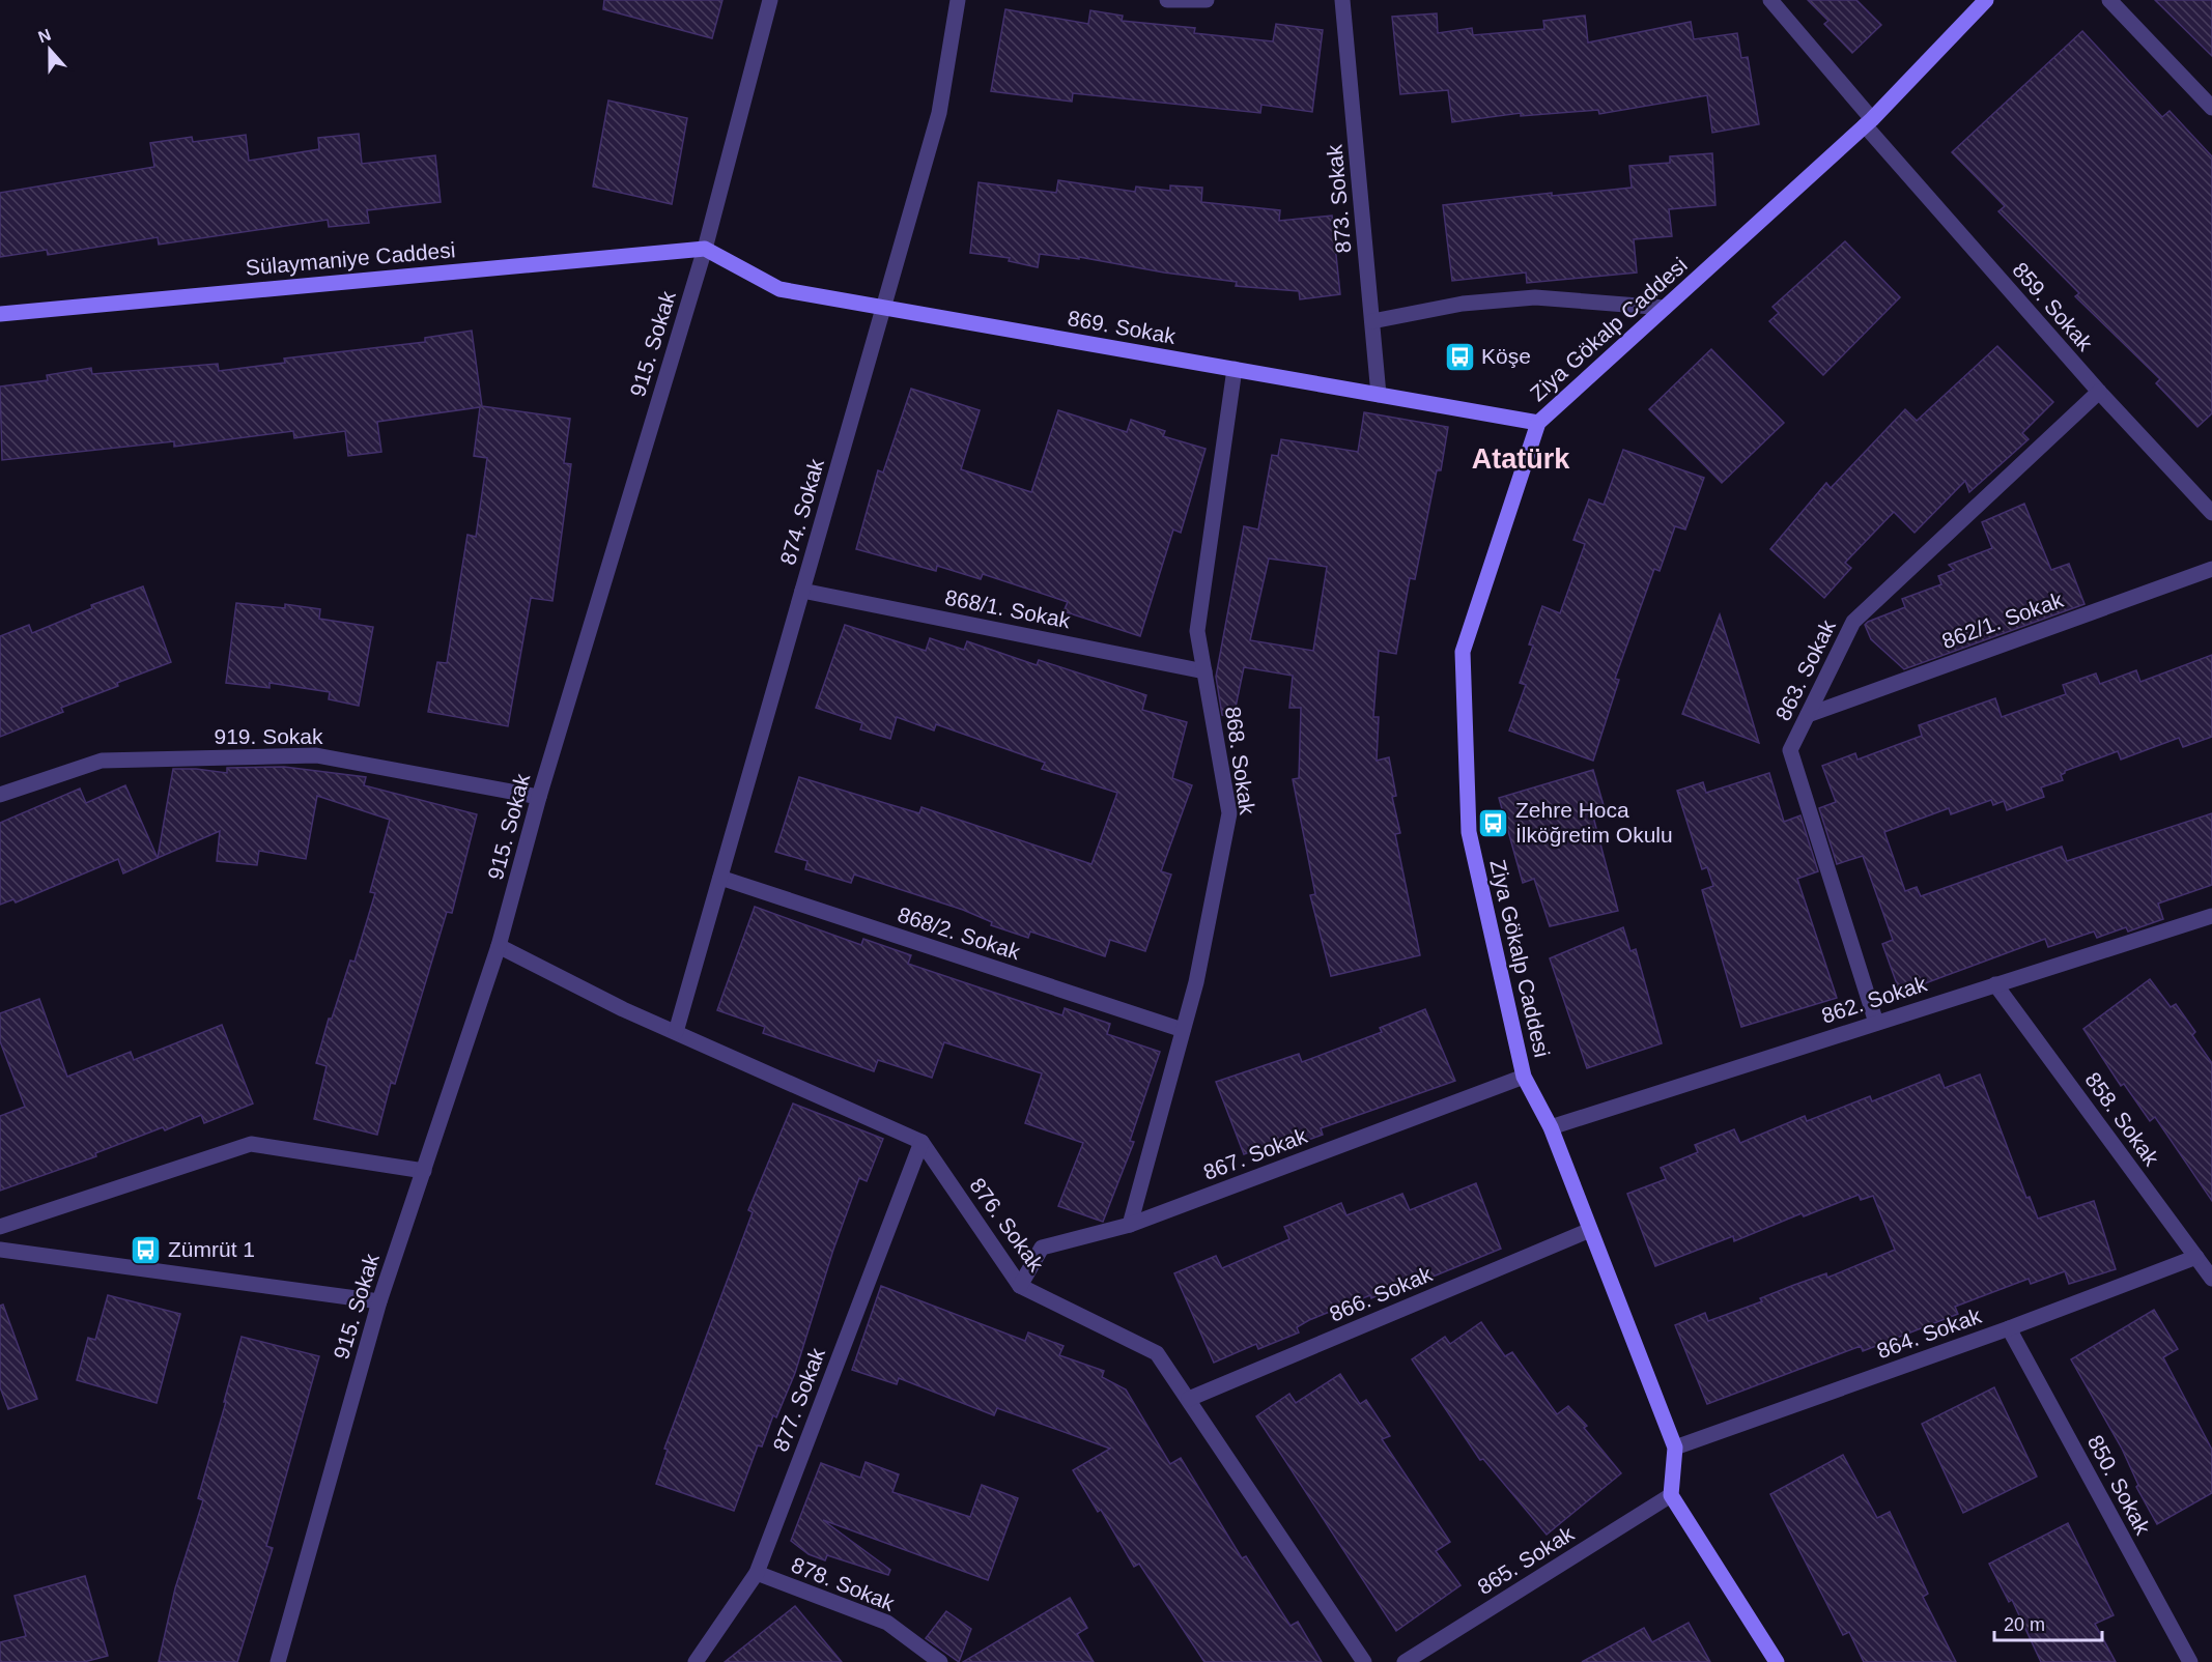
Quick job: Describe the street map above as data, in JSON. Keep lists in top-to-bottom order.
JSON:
{
  "streets": {
    "main road": ["Sülaymaniye Caddesi", "869. Sokak", "Ziya Gökalp Caddesi"],
    "street": [
      "873. Sokak",
      "859. Sokak",
      "915. Sokak",
      "874. Sokak",
      "868/1. Sokak",
      "862/1. Sokak",
      "863. Sokak",
      "919. Sokak",
      "868. Sokak",
      "868/2. Sokak",
      "862. Sokak",
      "858. Sokak",
      "867. Sokak",
      "876. Sokak",
      "866. Sokak",
      "864. Sokak",
      "877. Sokak",
      "850. Sokak",
      "865. Sokak",
      "878. Sokak"
    ]
  },
  "crossings": [
    ["873. Sokak", "869. Sokak"],
    ["Sülaymaniye Caddesi", "869. Sokak"],
    ["Sülaymaniye Caddesi", "915. Sokak"],
    ["859. Sokak", "Ziya Gökalp Caddesi"],
    ["859. Sokak", "863. Sokak"],
    ["869. Sokak", "Ziya Gökalp Caddesi"],
    ["869. Sokak", "915. Sokak"],
    ["869. Sokak", "874. Sokak"],
    ["869. Sokak", "868. Sokak"],
    ["Ziya Gökalp Caddesi", "862. Sokak"],
    ["Ziya Gökalp Caddesi", "867. Sokak"],
    ["Ziya Gökalp Caddesi", "866. Sokak"],
    ["Ziya Gökalp Caddesi", "864. Sokak"],
    ["Ziya Gökalp Caddesi", "865. Sokak"],
    ["915. Sokak", "919. Sokak"],
    ["874. Sokak", "868/1. Sokak"],
    ["874. Sokak", "868/2. Sokak"],
    ["868/1. Sokak", "868. Sokak"],
    ["862/1. Sokak", "863. Sokak"],
    ["863. Sokak", "862. Sokak"],
    ["868. Sokak", "868/2. Sokak"],
    ["868. Sokak", "867. Sokak"],
    ["862. Sokak", "858. Sokak"],
    ["858. Sokak", "864. Sokak"],
    ["867. Sokak", "876. Sokak"],
    ["876. Sokak", "866. Sokak"],
    ["876. Sokak", "877. Sokak"],
    ["864. Sokak", "850. Sokak"],
    ["877. Sokak", "878. Sokak"]
  ],
  "districts": ["Atatürk"],
  "places": {
    "bus stop": ["Köşe", "Zehre Hoca İlköğretim Okulu", "Zümrüt 1"]
  },
  "scale_bar": "20 m",
  "north": "top"
}
